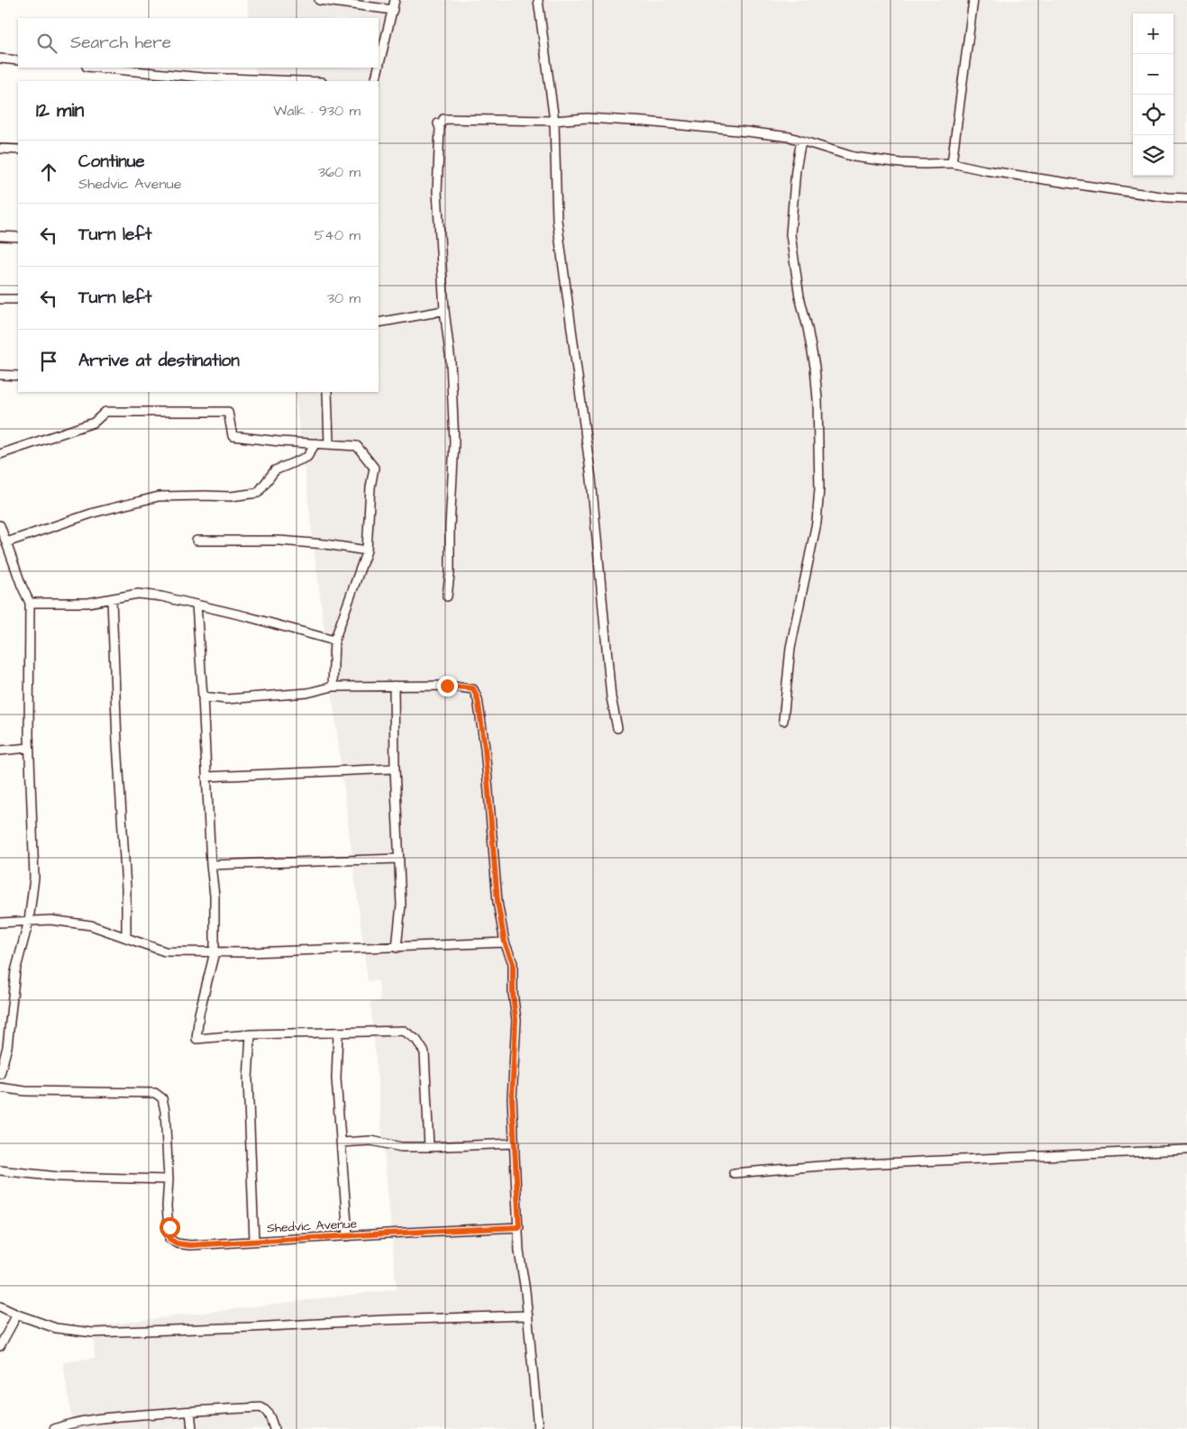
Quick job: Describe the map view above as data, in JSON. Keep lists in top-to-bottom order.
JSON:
{
  "streets": {
    "street": ["Shedvic Avenue"]
  },
  "page": {
    "map_buttons": ["+", "−"],
    "search": "Search here",
    "heading": ["12 min", "Walk · 930 m"],
    "list": [
      ["Continue", "Shedvic Avenue", "360 m"],
      ["Turn left", "540 m"],
      ["Turn left", "30 m"],
      "Arrive at destination"
    ]
  }
}
